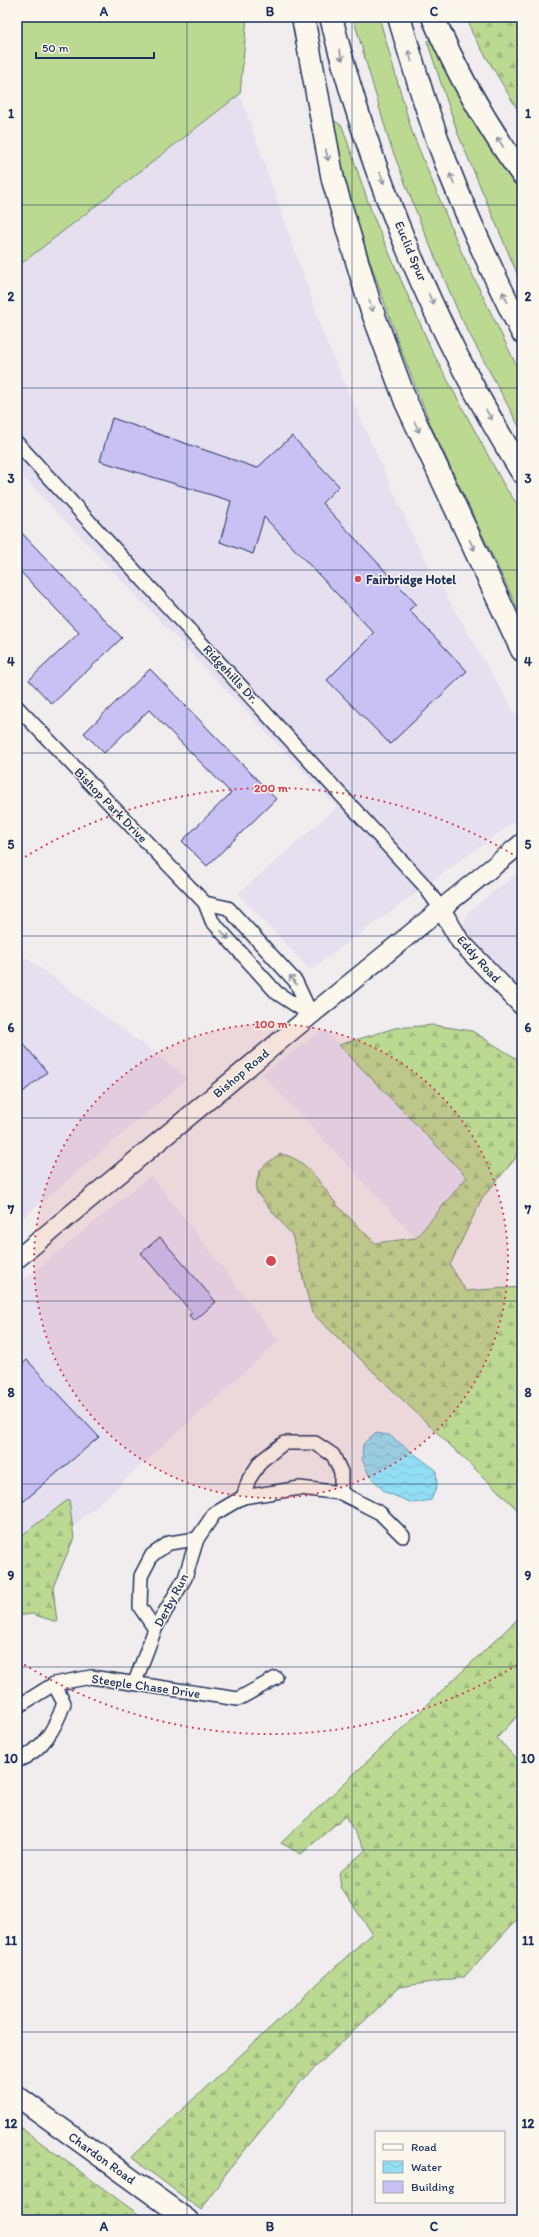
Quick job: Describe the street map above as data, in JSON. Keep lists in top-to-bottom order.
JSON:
{
  "streets": {
    "highway": ["Euclid Spur"],
    "main road": ["Eddy Road", "Bishop Road", "Chardon Road"],
    "street": [
      "Ridgehills Dr.",
      "Bishop Park Drive",
      "Derby Run",
      "Steeple Chase Drive"
    ]
  },
  "crossings": [
    ["Ridgehills Dr.", "Eddy Road"],
    ["Ridgehills Dr.", "Bishop Road"],
    ["Bishop Park Drive", "Bishop Road"],
    ["Eddy Road", "Bishop Road"],
    ["Derby Run", "Steeple Chase Drive"]
  ],
  "places": ["Fairbridge Hotel"],
  "legend": ["Road", "Water", "Building"],
  "scale_bar": "50 m",
  "grid": {
    "columns": ["A", "B", "C"],
    "rows": [
      "1",
      "2",
      "3",
      "4",
      "5",
      "6",
      "7",
      "8",
      "9",
      "10",
      "11",
      "12"
    ]
  },
  "rings": ["200 m", "100 m"]
}
